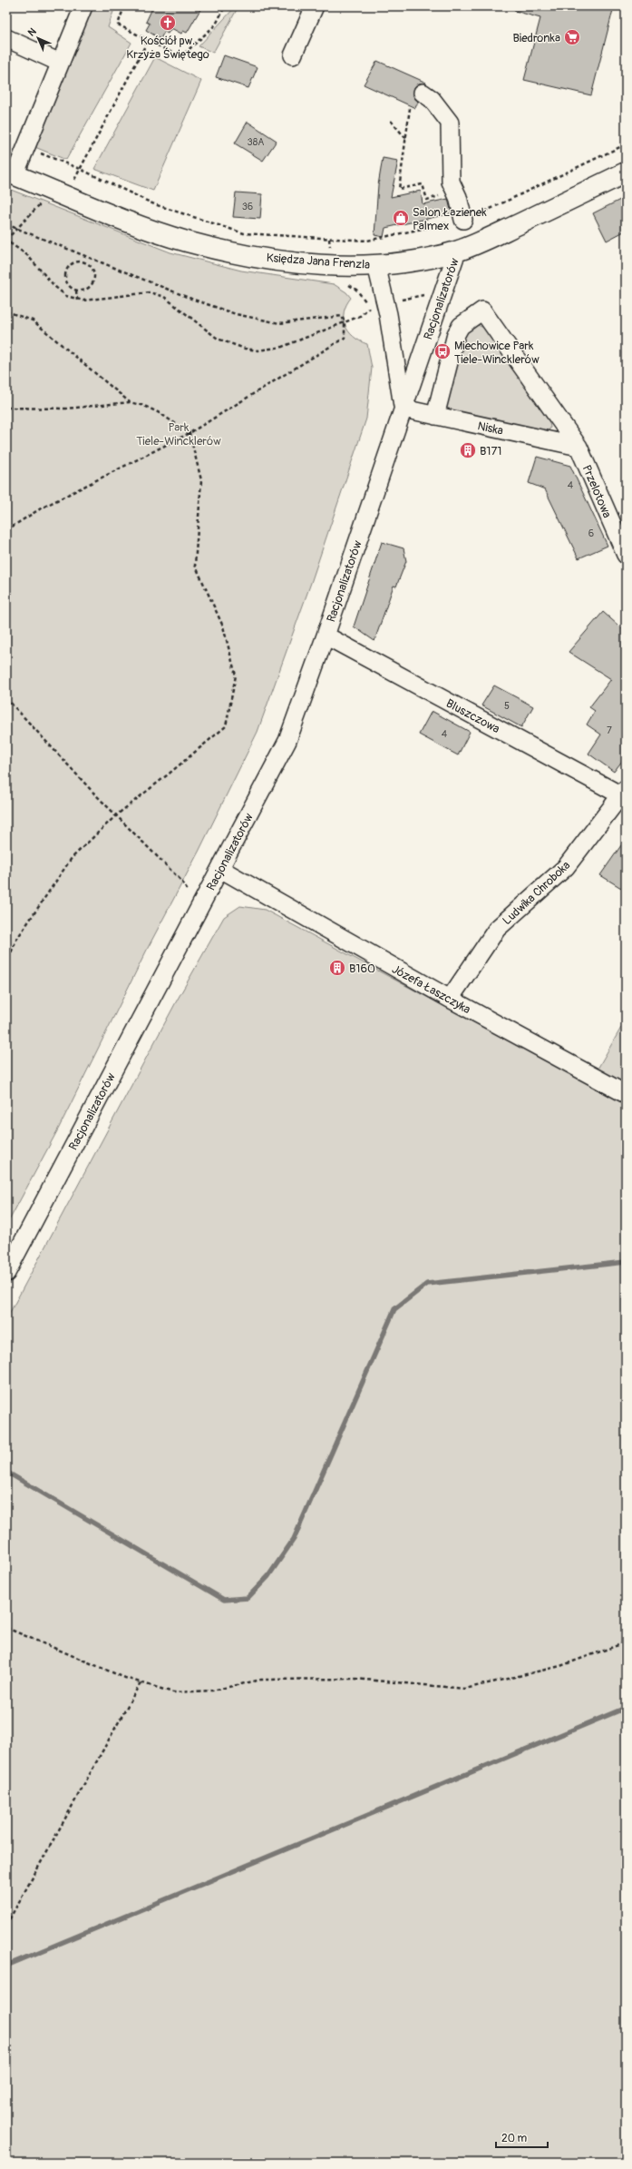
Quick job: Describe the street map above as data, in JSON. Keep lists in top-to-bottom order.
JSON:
{
  "streets": {
    "main road": ["Księdza Jana Frenzla"],
    "street": [
      "Racjonalizatorów",
      "Niska",
      "Przelotowa",
      "Bluszczowa",
      "Ludwika Chroboka",
      "Józefa Łaszczyka"
    ]
  },
  "crossings": [
    ["Księdza Jana Frenzla", "Racjonalizatorów"],
    ["Racjonalizatorów", "Niska"],
    ["Racjonalizatorów", "Bluszczowa"],
    ["Racjonalizatorów", "Józefa Łaszczyka"],
    ["Niska", "Przelotowa"],
    ["Bluszczowa", "Ludwika Chroboka"],
    ["Ludwika Chroboka", "Józefa Łaszczyka"]
  ],
  "parks": ["Park Tiele-Wincklerów"],
  "places": {
    "church": ["Kościół pw. Krzyża Świętego"],
    "supermarket": ["Biedronka"],
    "shop": ["Salon Łazienek Palmex"],
    "bus stop": ["Miechowice Park Tiele-Wincklerów"],
    "building": ["B171", "B160"]
  },
  "house_numbers": [
    "38A",
    "36",
    "4",
    "6",
    "5",
    "7",
    "4"
  ],
  "scale_bar": "20 m",
  "north": "top left"
}
